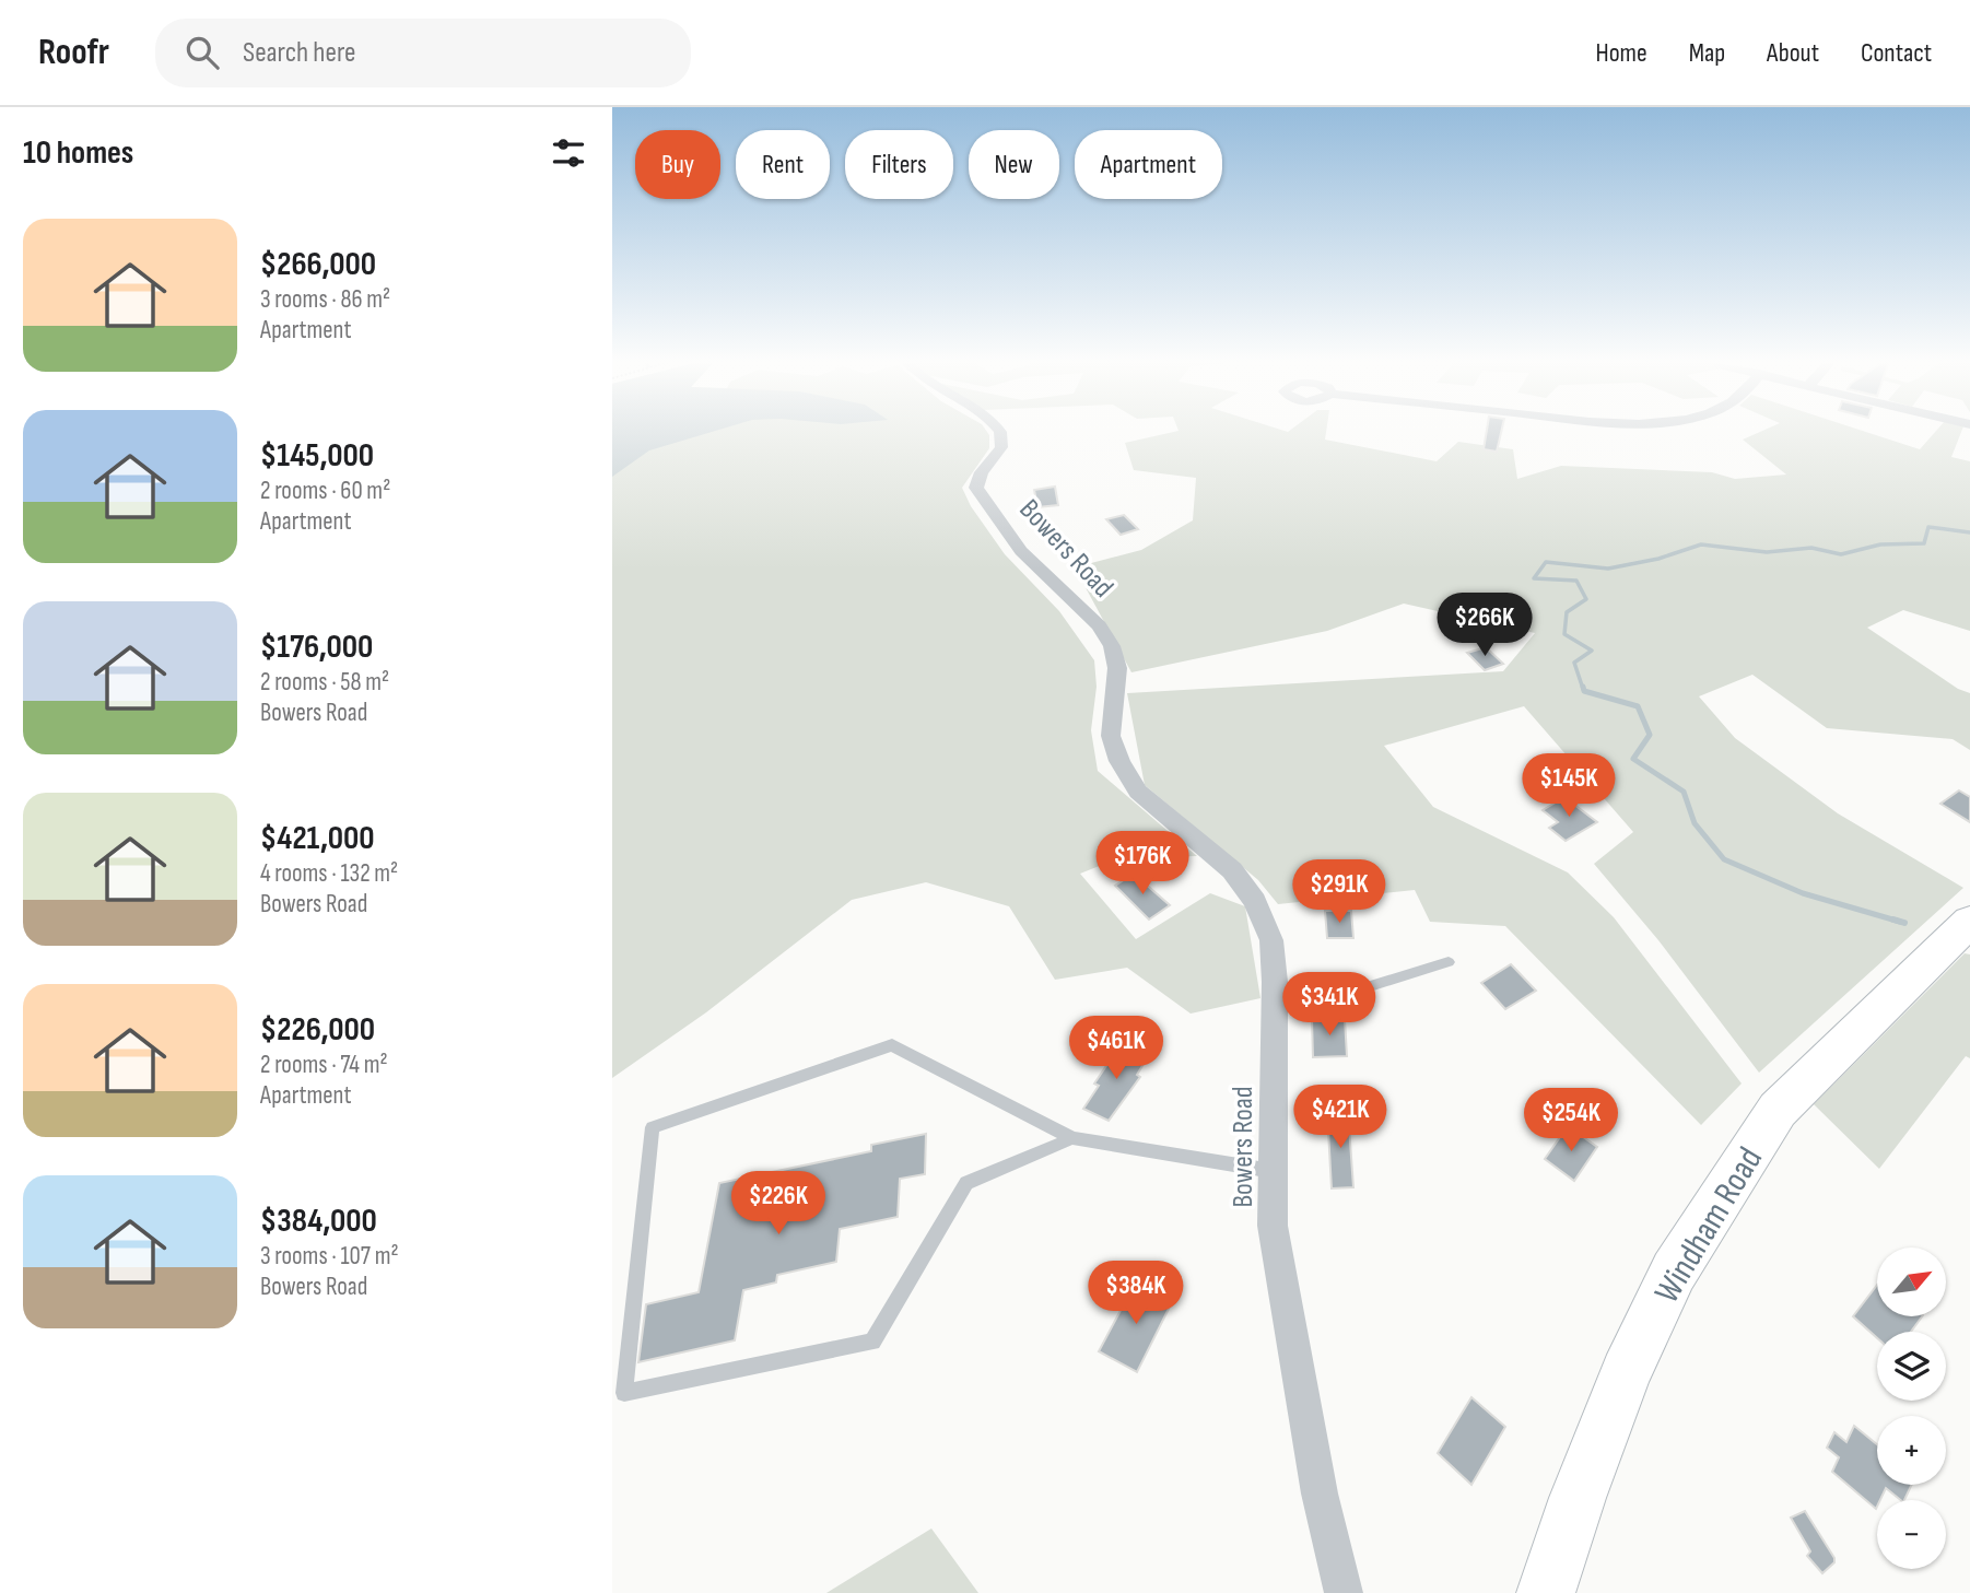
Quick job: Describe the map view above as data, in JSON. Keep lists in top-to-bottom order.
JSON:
{
  "streets": {
    "street": ["Bowers Road", "Windham Road"]
  },
  "north": "top right",
  "page": {
    "header": "Roofr",
    "search": "Search here",
    "nav": [
      "Home",
      "Map",
      "About",
      "Contact"
    ],
    "heading": "10 homes",
    "chip": [
      "Buy",
      "Rent",
      "Filters",
      "New",
      "Apartment"
    ],
    "list": [
      {
        "name": "$266,000",
        "note": "3 rooms · 86 m² · Apartment"
      },
      {
        "name": "$145,000",
        "note": "2 rooms · 60 m² · Apartment"
      },
      {
        "name": "$176,000",
        "note": "2 rooms · 58 m² · Bowers Road"
      },
      {
        "name": "$421,000",
        "note": "4 rooms · 132 m² · Bowers Road"
      },
      {
        "name": "$226,000",
        "note": "2 rooms · 74 m² · Apartment"
      },
      {
        "name": "$384,000",
        "note": "3 rooms · 107 m² · Bowers Road"
      }
    ],
    "price": [
      "$266K",
      "$145K",
      "$176K",
      "$291K",
      "$341K",
      "$461K",
      "$421K",
      "$254K",
      "$226K",
      "$384K"
    ],
    "map_buttons": ["+", "−"]
  }
}
